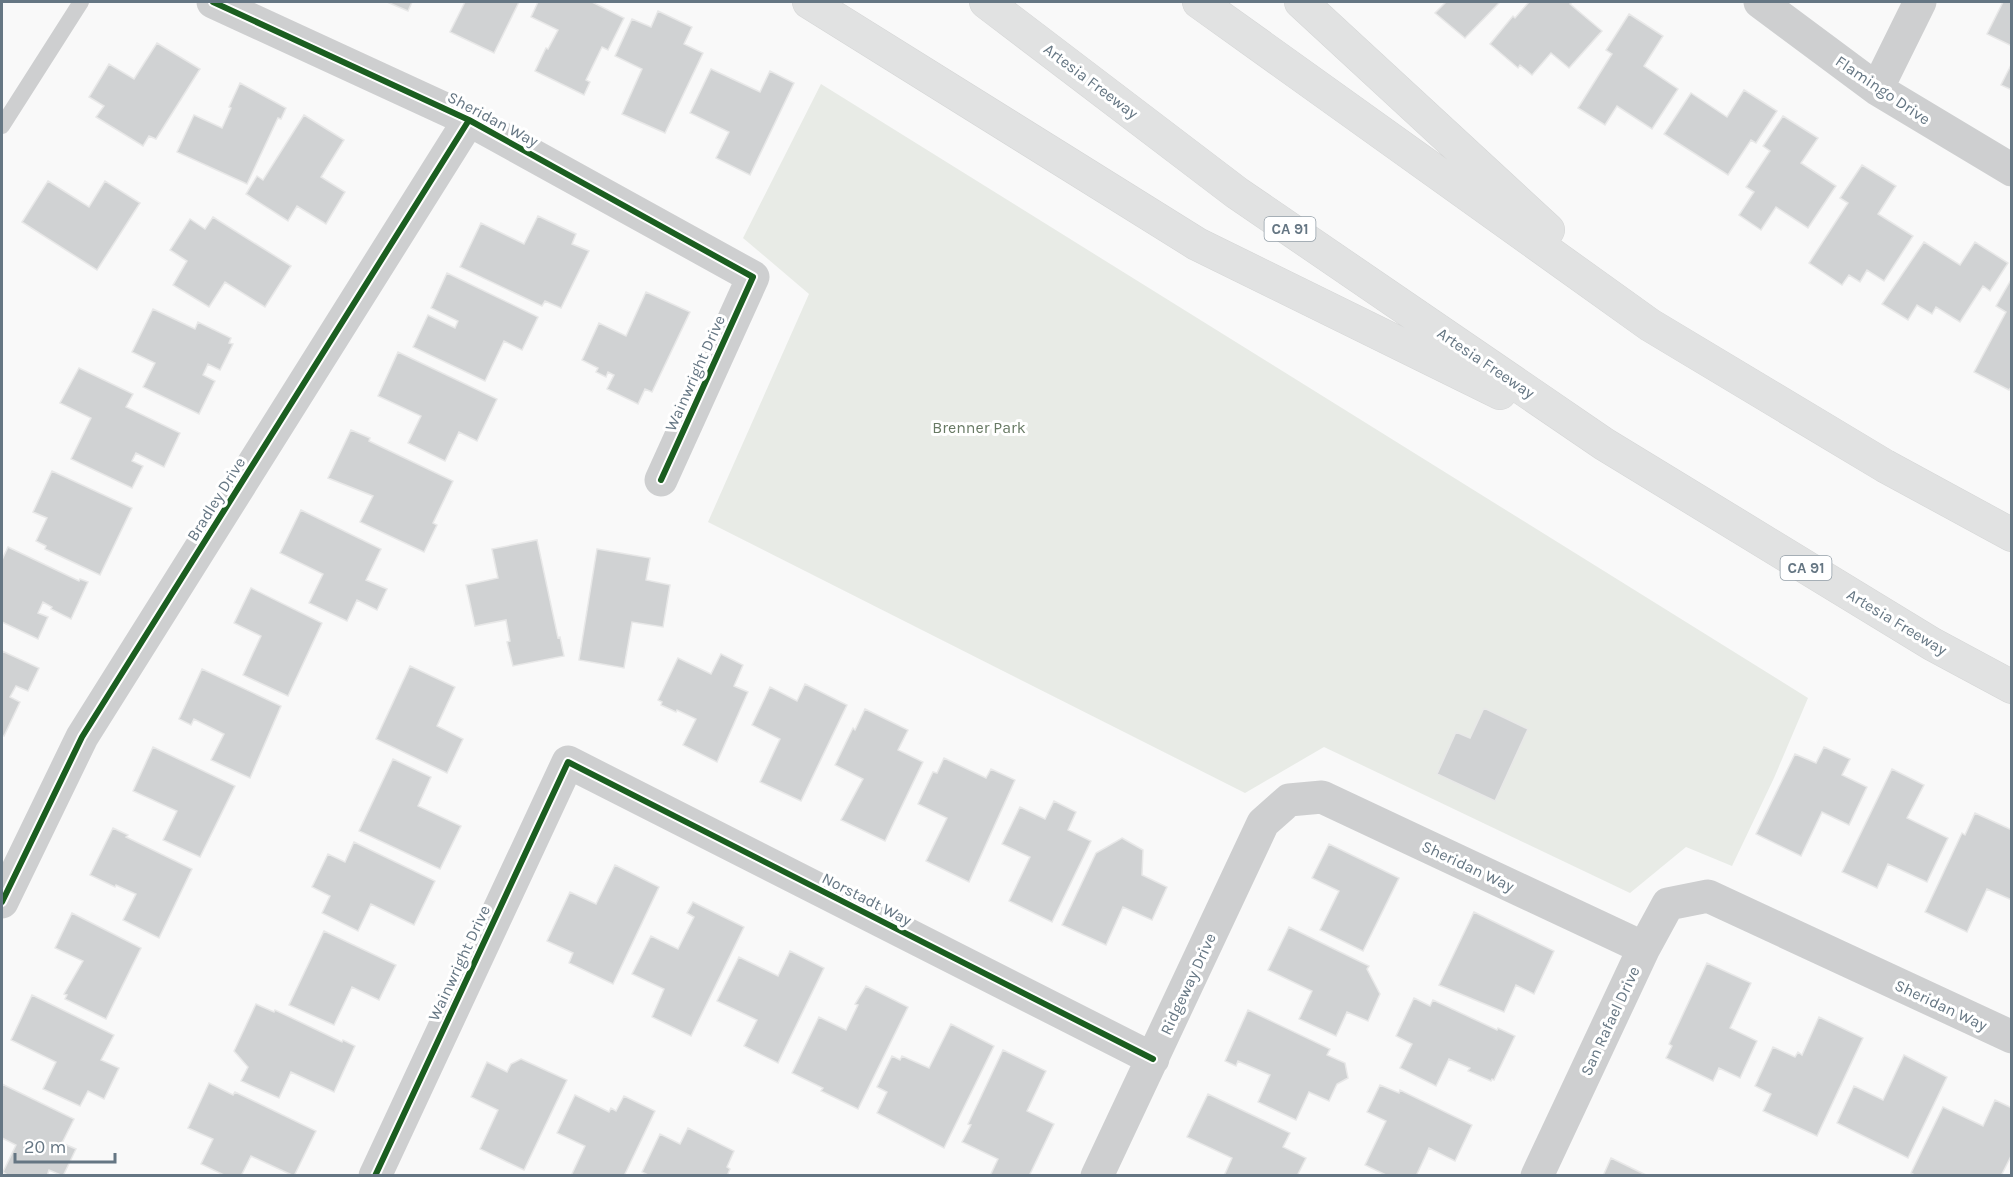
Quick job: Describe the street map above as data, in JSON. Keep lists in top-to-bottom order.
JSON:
{
  "streets": {
    "highway": ["Artesia Freeway", "CA 91"],
    "street": [
      "Flamingo Drive",
      "Sheridan Way",
      "Wainwright Drive",
      "Bradley Drive",
      "Norstadt Way",
      "Ridgeway Drive",
      "San Rafael Drive"
    ]
  },
  "crossings": [
    ["Sheridan Way", "Wainwright Drive"],
    ["Sheridan Way", "Bradley Drive"],
    ["Sheridan Way", "Ridgeway Drive"],
    ["Sheridan Way", "San Rafael Drive"],
    ["Wainwright Drive", "Norstadt Way"],
    ["Norstadt Way", "Ridgeway Drive"]
  ],
  "parks": ["Brenner Park"],
  "scale_bar": "20 m"
}
